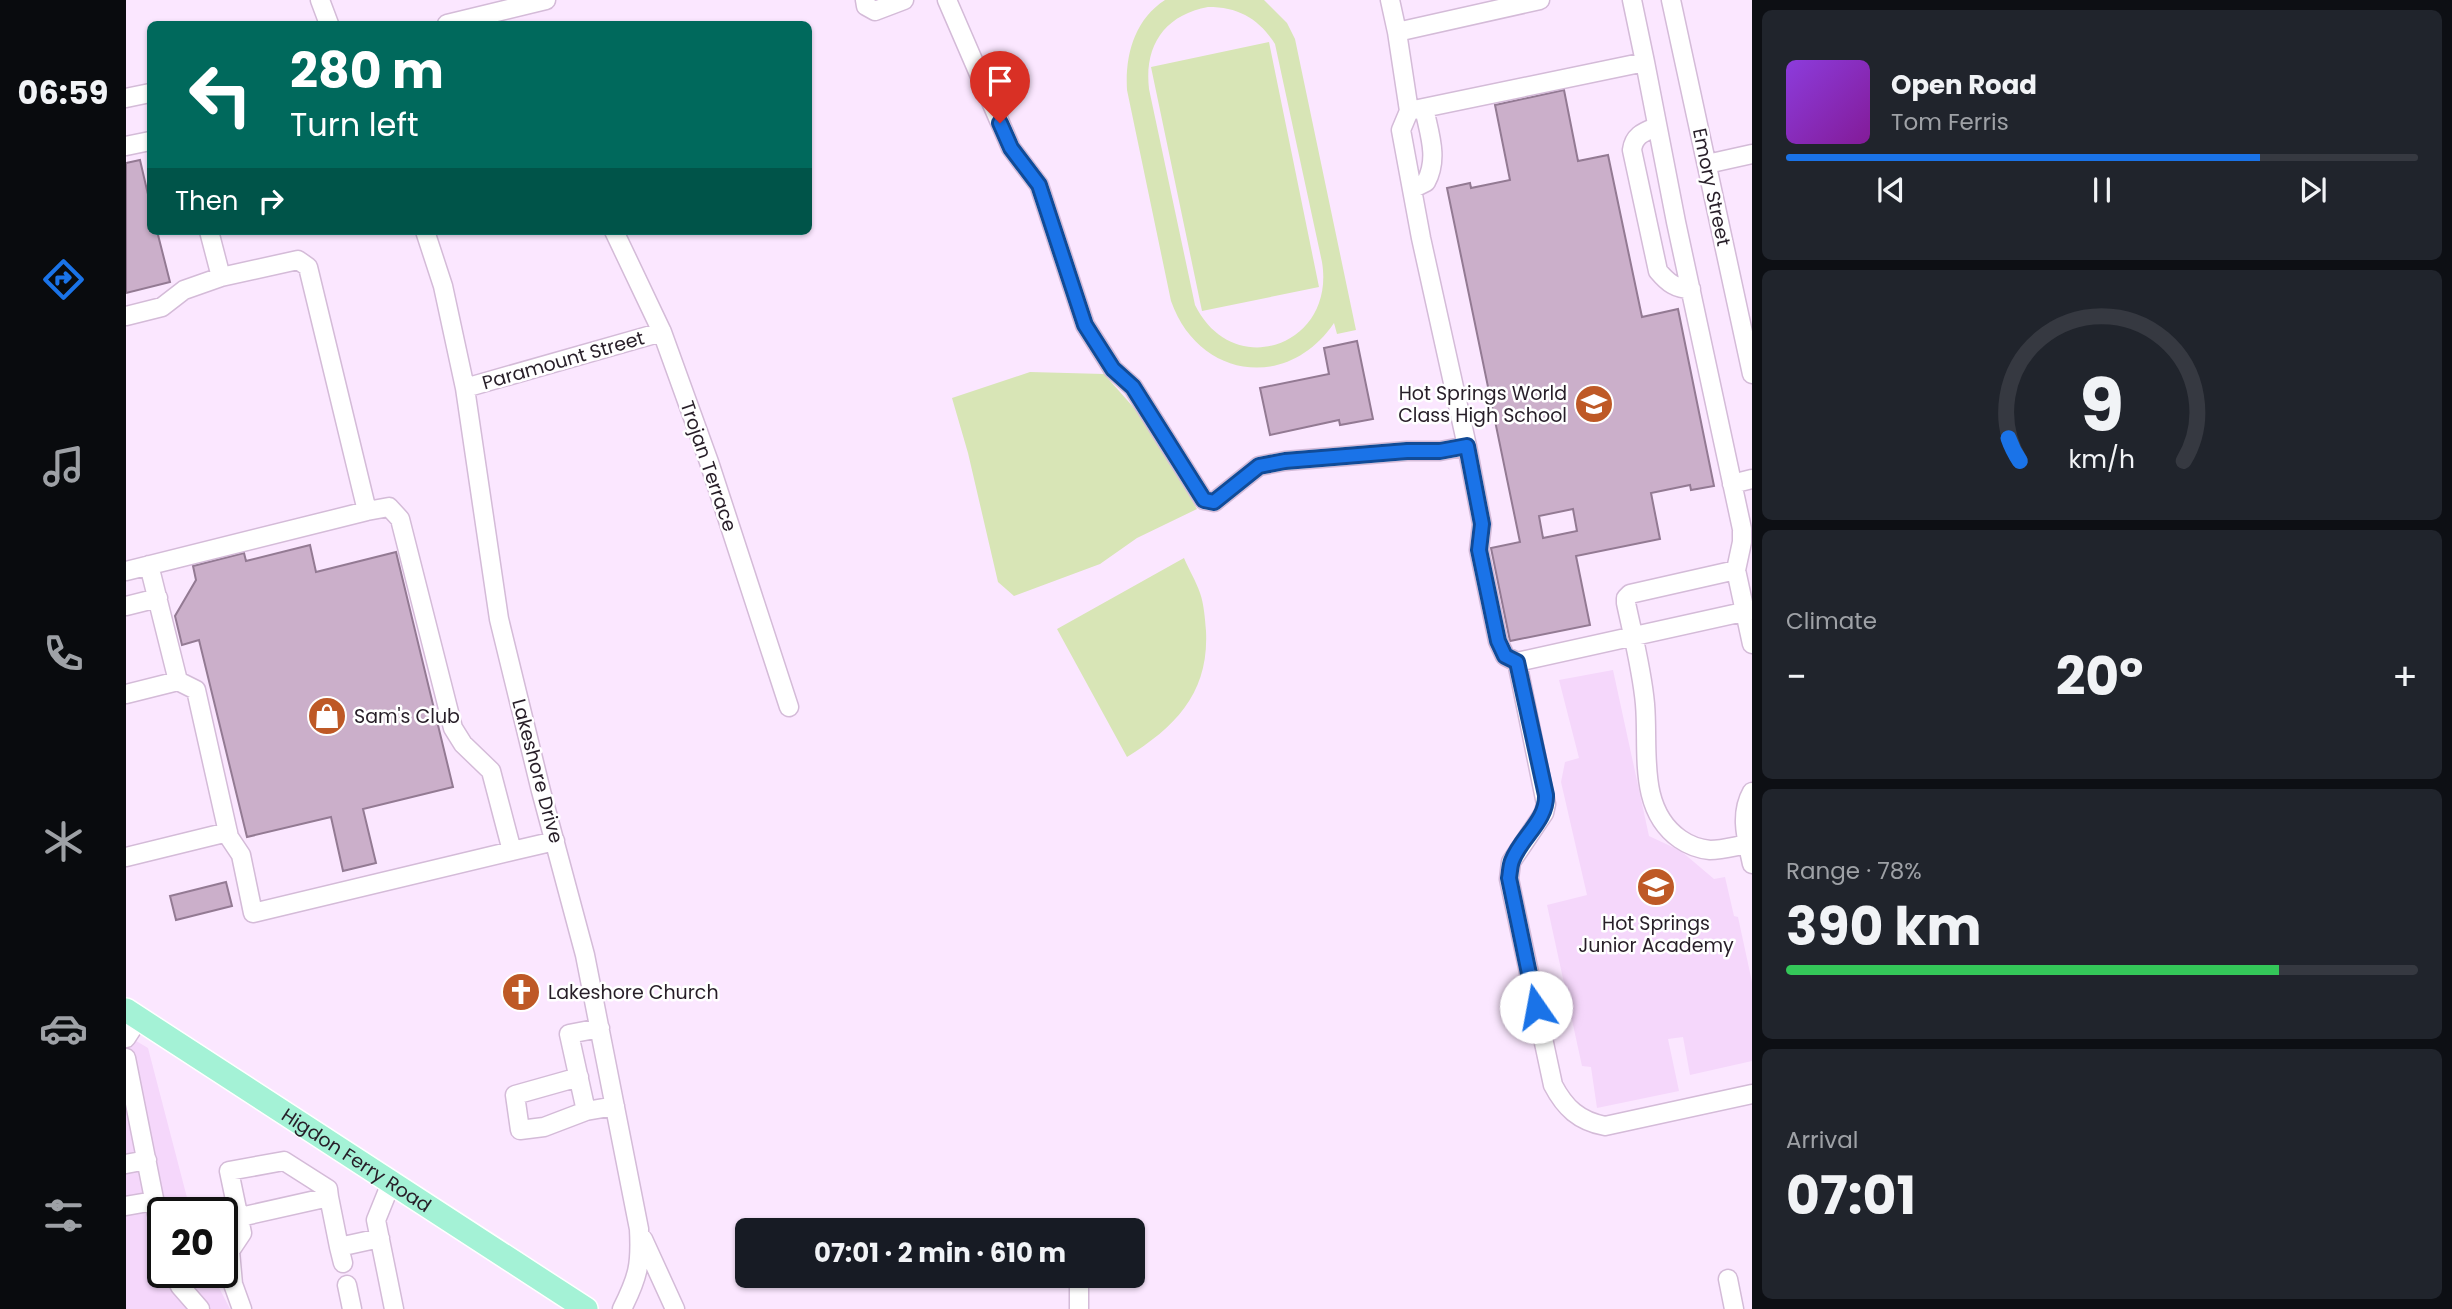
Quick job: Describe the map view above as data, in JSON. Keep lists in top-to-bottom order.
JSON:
{
  "streets": {
    "main road": ["Higdon Ferry Road"],
    "street": [
      "Emory Street",
      "Paramount Street",
      "Trojan Terrace",
      "Lakeshore Drive"
    ]
  },
  "crossings": [
    ["Paramount Street", "Trojan Terrace"],
    ["Paramount Street", "Lakeshore Drive"]
  ],
  "places": {
    "school or university": ["Hot Springs World Class High School", "Hot Springs Junior Academy"],
    "shop": ["Sam's Club"],
    "church": ["Lakeshore Church"]
  },
  "page": {
    "tabs": "06:59",
    "turn": ["280 m", "Turn left"],
    "song": ["Open Road", "Tom Ferris"],
    "then": "Then",
    "tile": [
      "Climate",
      ["Range · 78%", "390 km"],
      ["Arrival", "07:01"]
    ],
    "heat": ["−", "20°", "+"],
    "limit": "20",
    "trip": "07:01 · 2 min · 610 m",
    "gauge": ["9", "km/h"]
  }
}
